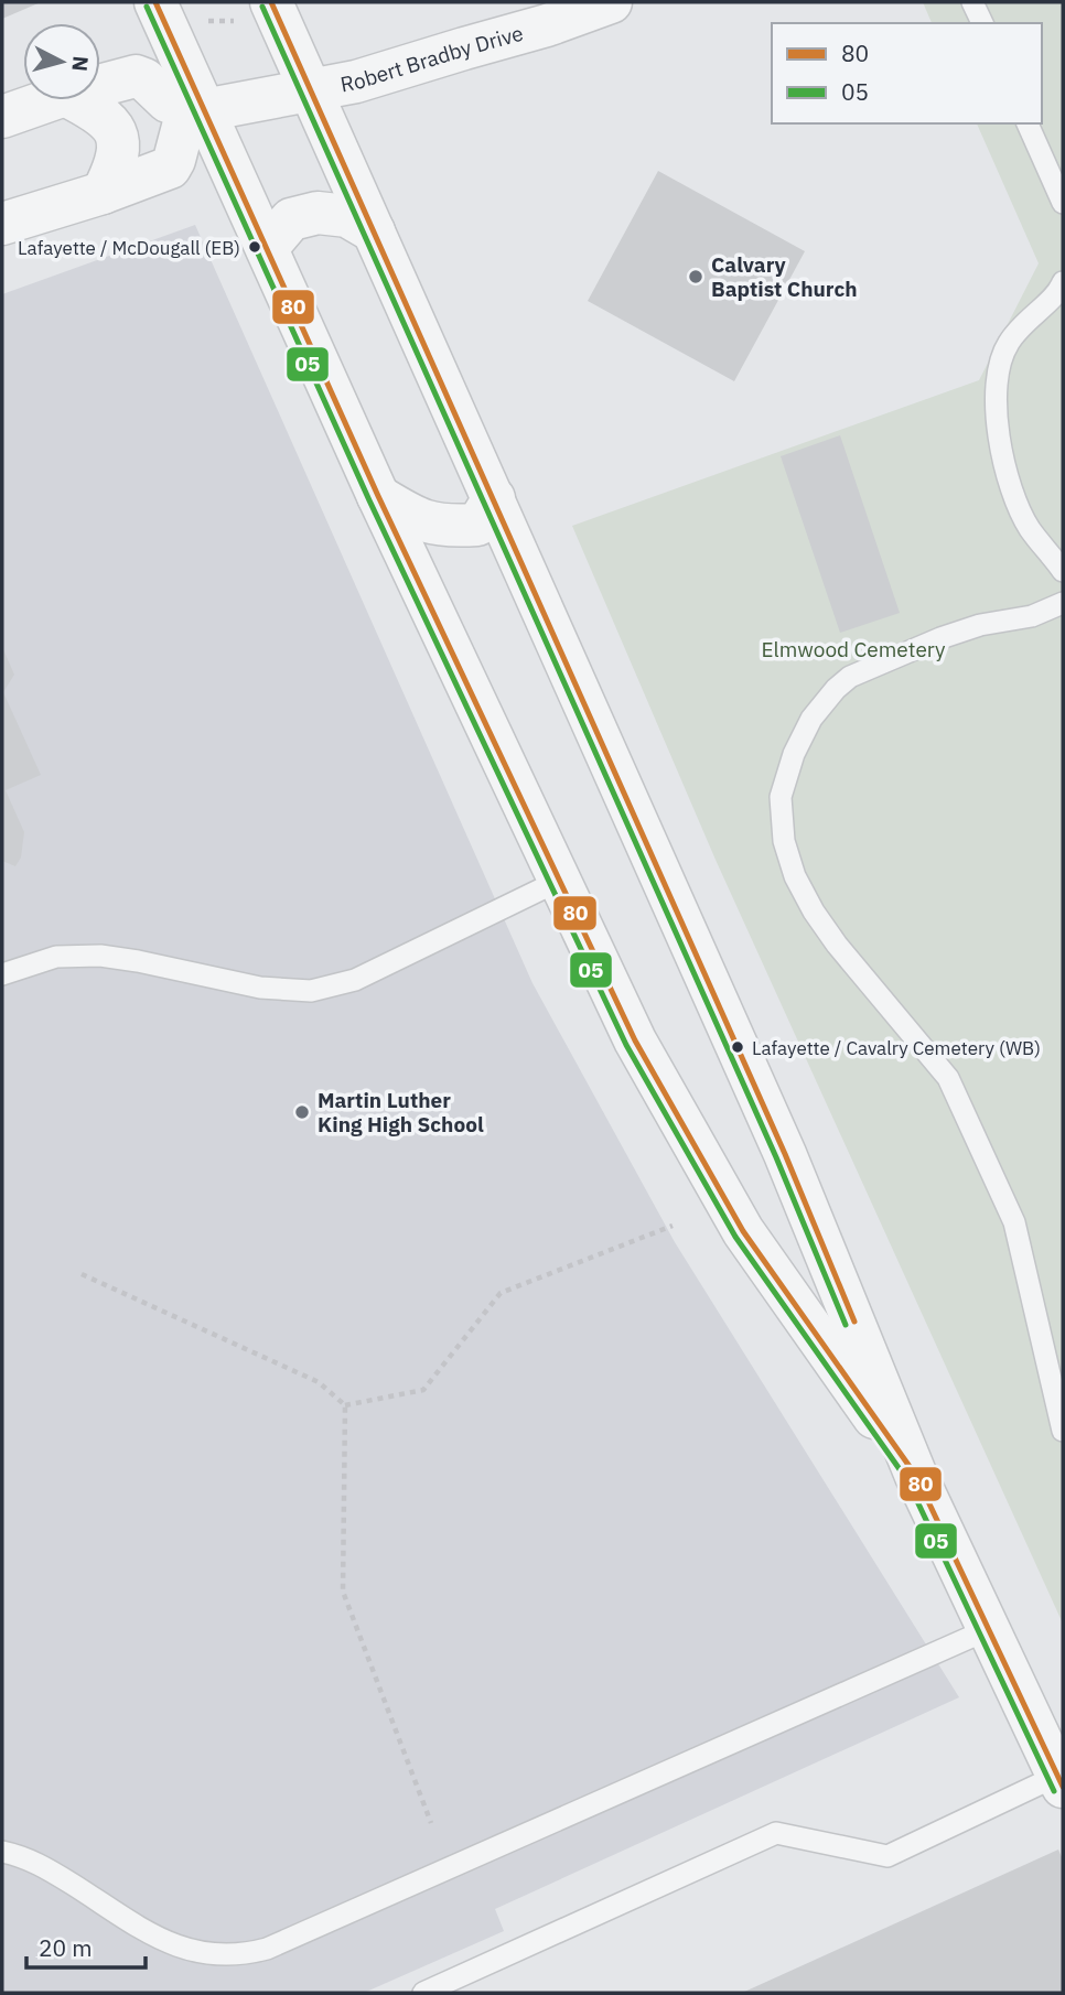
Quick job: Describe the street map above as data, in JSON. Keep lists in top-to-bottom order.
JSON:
{
  "streets": {
    "street": ["Robert Bradby Drive"]
  },
  "parks": ["Elmwood Cemetery"],
  "places": [
    "Lafayette / McDougall (EB)",
    "Calvary Baptist Church",
    "Lafayette / Cavalry Cemetery (WB)",
    "Martin Luther King High School"
  ],
  "lines": ["transit line 80", "transit line 05"],
  "legend": ["80", "05"],
  "scale_bar": "20 m",
  "north": "right"
}
